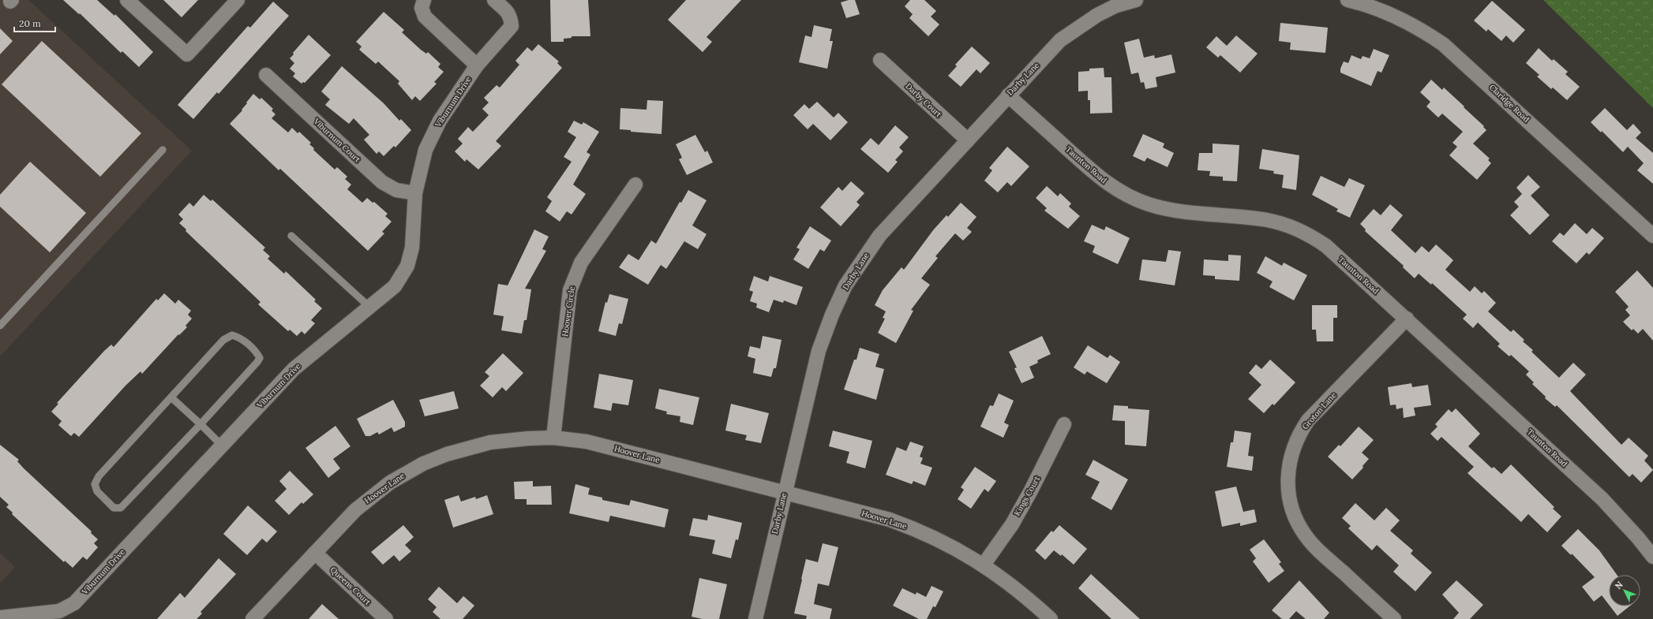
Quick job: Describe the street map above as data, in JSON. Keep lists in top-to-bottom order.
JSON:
{
  "streets": {
    "street": [
      "Darby Lane",
      "Darby Court",
      "Viburnum Drive",
      "Claridge Road",
      "Viburnum Court",
      "Taunton Road",
      "Hoover Circle",
      "Groton Lane",
      "Hoover Lane",
      "Kings Court",
      "Queens Court"
    ]
  },
  "crossings": [
    ["Darby Lane", "Darby Court"],
    ["Darby Lane", "Taunton Road"],
    ["Darby Lane", "Hoover Lane"],
    ["Viburnum Drive", "Viburnum Court"],
    ["Taunton Road", "Groton Lane"],
    ["Hoover Circle", "Hoover Lane"],
    ["Hoover Lane", "Kings Court"],
    ["Hoover Lane", "Queens Court"]
  ],
  "scale_bar": "20 m",
  "north": "top left"
}
